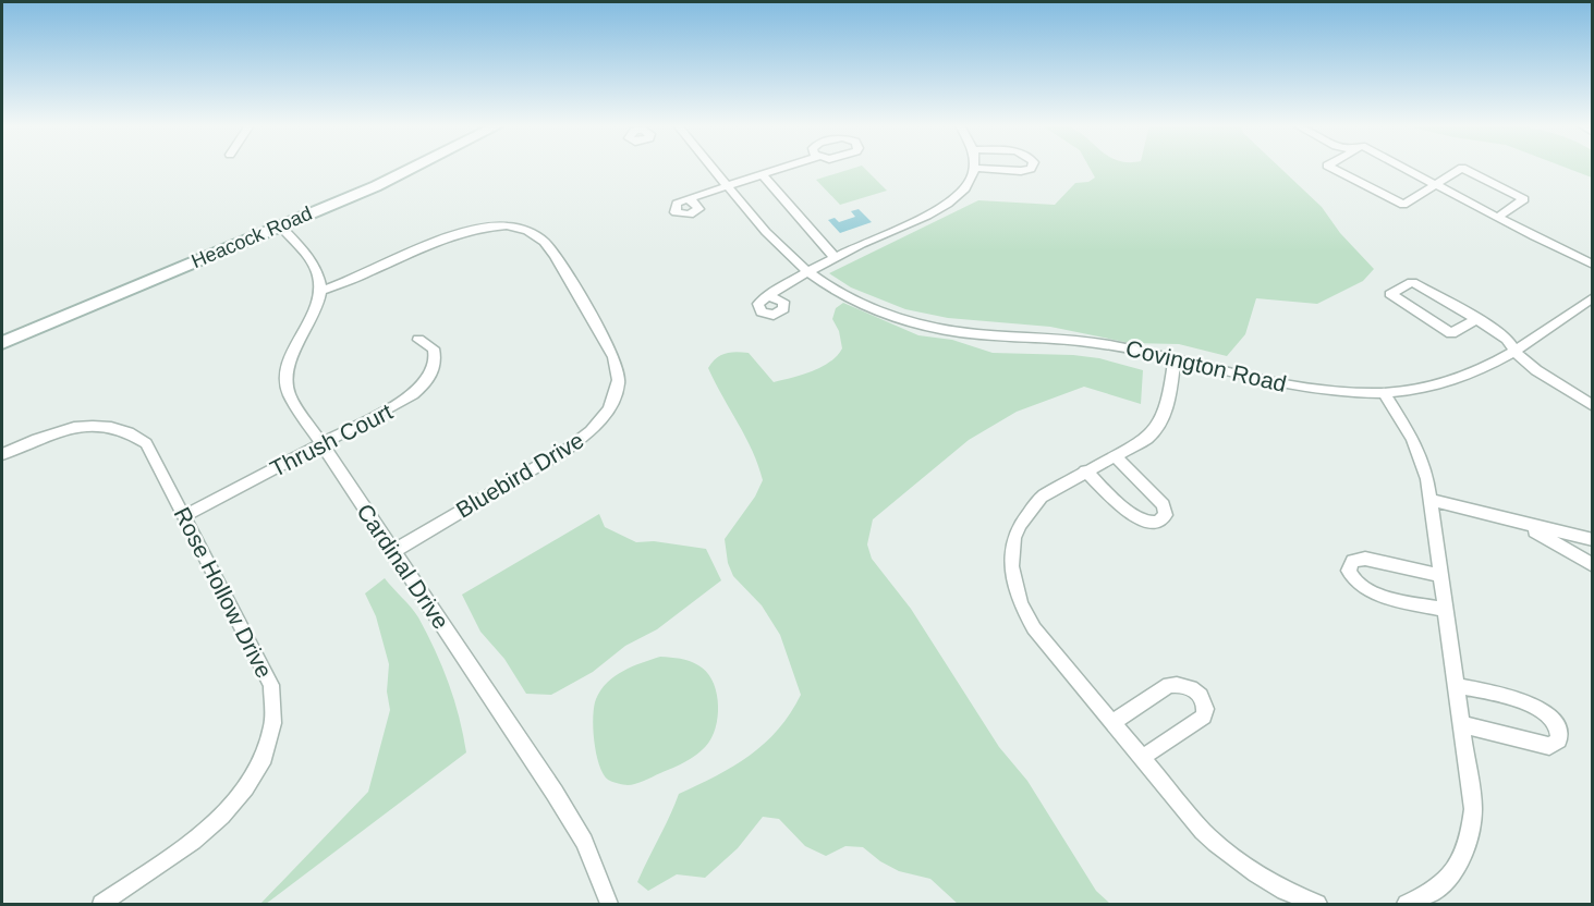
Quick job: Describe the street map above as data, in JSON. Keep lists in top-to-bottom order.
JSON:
{
  "streets": {
    "main road": ["Heacock Road"],
    "street": [
      "Covington Road",
      "Thrush Court",
      "Bluebird Drive",
      "Cardinal Drive",
      "Rose Hollow Drive"
    ]
  },
  "crossings": [
    ["Thrush Court", "Cardinal Drive"],
    ["Thrush Court", "Rose Hollow Drive"],
    ["Bluebird Drive", "Cardinal Drive"]
  ]
}
